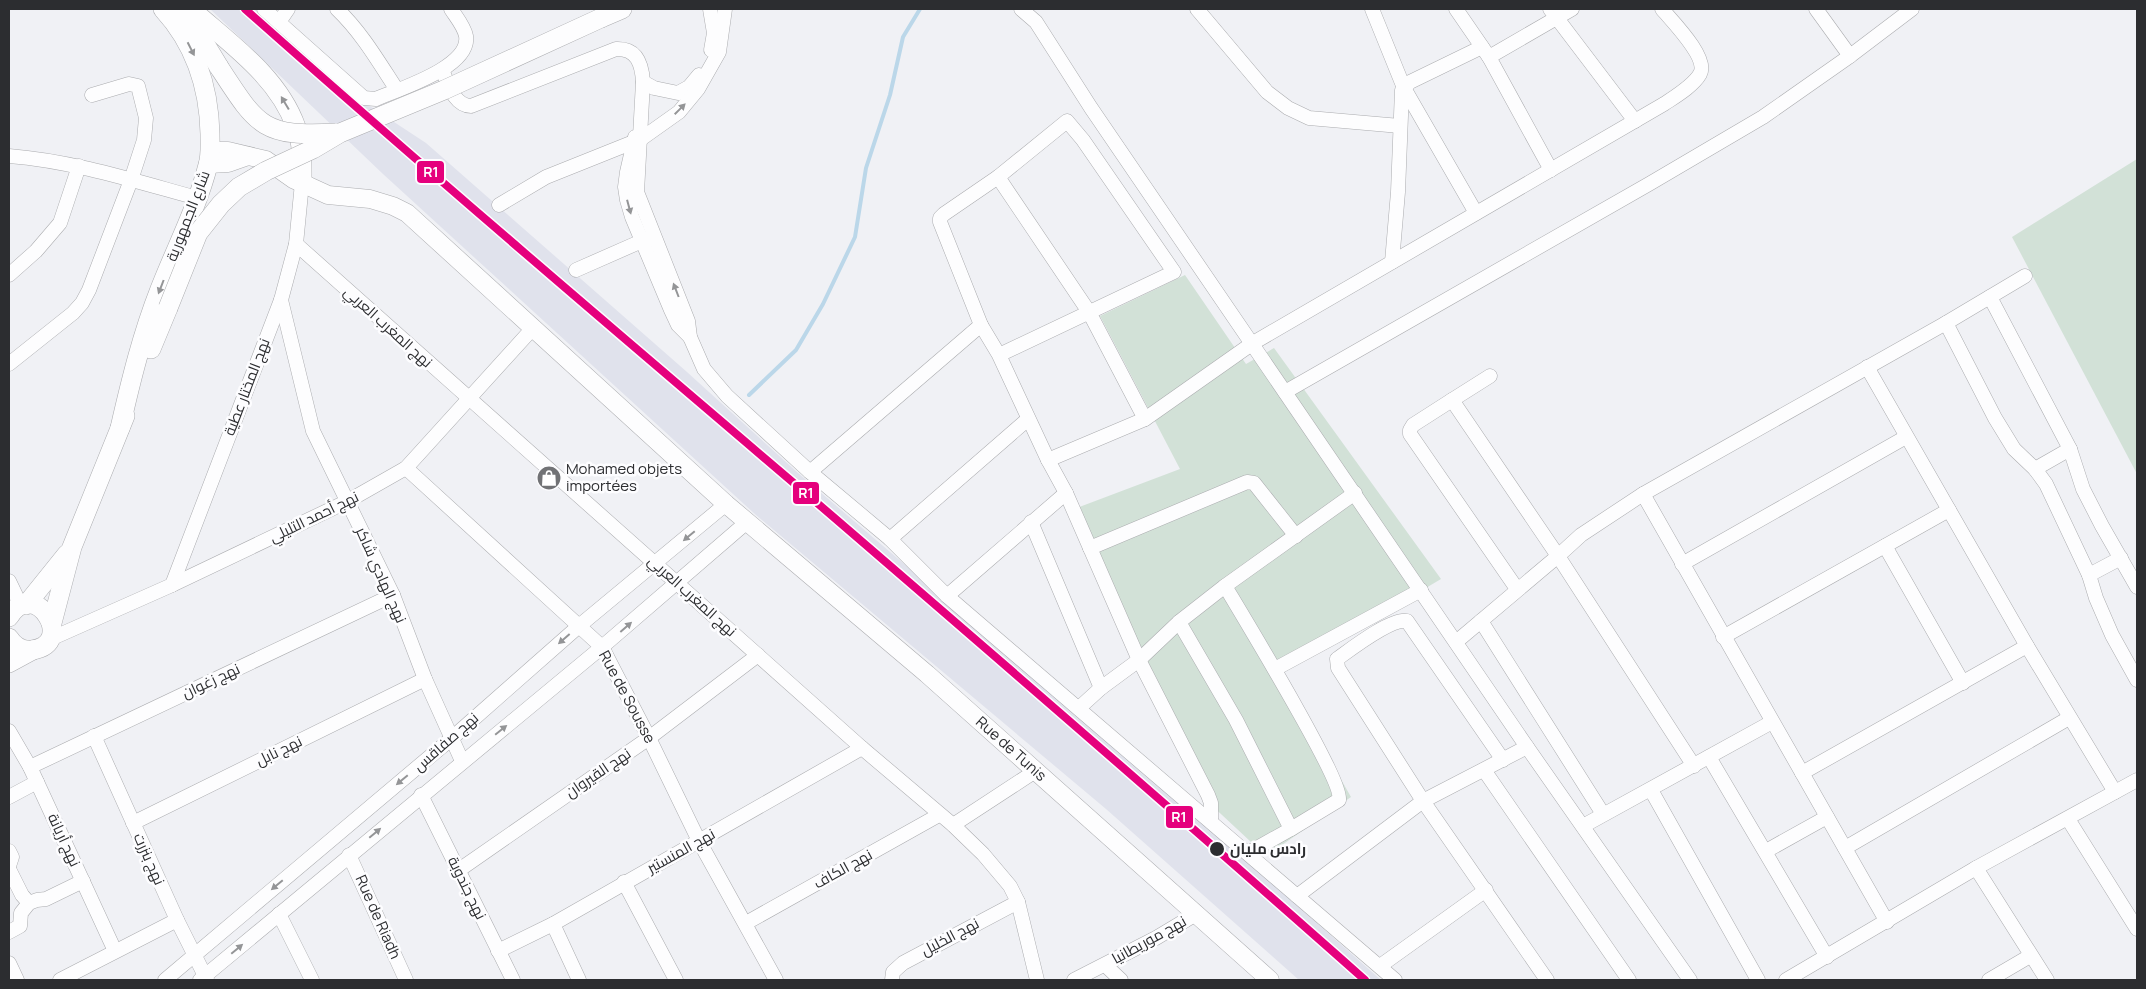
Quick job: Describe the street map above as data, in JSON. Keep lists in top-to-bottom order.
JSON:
{
  "streets": {
    "main road": ["شارع الجمهورية"],
    "street": [
      "نهج المغرب العربي",
      "نهج المختار عطية",
      "نهج أحمد التليلي",
      "نهج الهادي شاكر",
      "نهج زغوان",
      "Rue de Sousse",
      "نهج صفاقس",
      "Rue de Tunis",
      "نهج نابل",
      "نهج القيروان",
      "نهج أريانة",
      "نهج المنستير",
      "نهج بنزرت",
      "نهج الكاف",
      "نهج جندوبة",
      "Rue de Riadh",
      "نهج الخليل",
      "نهج موريطانيا"
    ]
  },
  "crossings": [
    ["شارع الجمهورية", "Rue de Tunis"],
    ["نهج المغرب العربي", "نهج المختار عطية"],
    ["نهج المغرب العربي", "نهج أحمد التليلي"],
    ["نهج المغرب العربي", "نهج صفاقس"],
    ["نهج المغرب العربي", "نهج القيروان"],
    ["نهج المغرب العربي", "نهج المنستير"],
    ["نهج المغرب العربي", "نهج الكاف"],
    ["نهج المغرب العربي", "نهج الخليل"],
    ["نهج المختار عطية", "نهج أحمد التليلي"],
    ["نهج المختار عطية", "نهج الهادي شاكر"],
    ["نهج المختار عطية", "Rue de Tunis"],
    ["نهج أحمد التليلي", "نهج الهادي شاكر"],
    ["نهج أحمد التليلي", "Rue de Sousse"],
    ["نهج أحمد التليلي", "Rue de Tunis"],
    ["نهج الهادي شاكر", "نهج زغوان"],
    ["نهج الهادي شاكر", "نهج صفاقس"],
    ["نهج الهادي شاكر", "نهج نابل"],
    ["نهج زغوان", "نهج أريانة"],
    ["نهج زغوان", "نهج بنزرت"],
    ["Rue de Sousse", "نهج صفاقس"],
    ["Rue de Sousse", "نهج القيروان"],
    ["Rue de Sousse", "نهج المنستير"],
    ["Rue de Sousse", "نهج الكاف"],
    ["نهج صفاقس", "Rue de Tunis"],
    ["نهج صفاقس", "نهج بنزرت"],
    ["نهج صفاقس", "نهج جندوبة"],
    ["نهج صفاقس", "Rue de Riadh"],
    ["Rue de Tunis", "نهج موريطانيا"],
    ["نهج نابل", "نهج بنزرت"],
    ["نهج القيروان", "نهج جندوبة"],
    ["نهج المنستير", "نهج جندوبة"]
  ],
  "one_way": ["شارع الجمهورية"],
  "places": {
    "shop": ["Mohamed objets importées"],
    "other": ["رادس مليان"]
  },
  "lines": ["transit line R1"]
}
